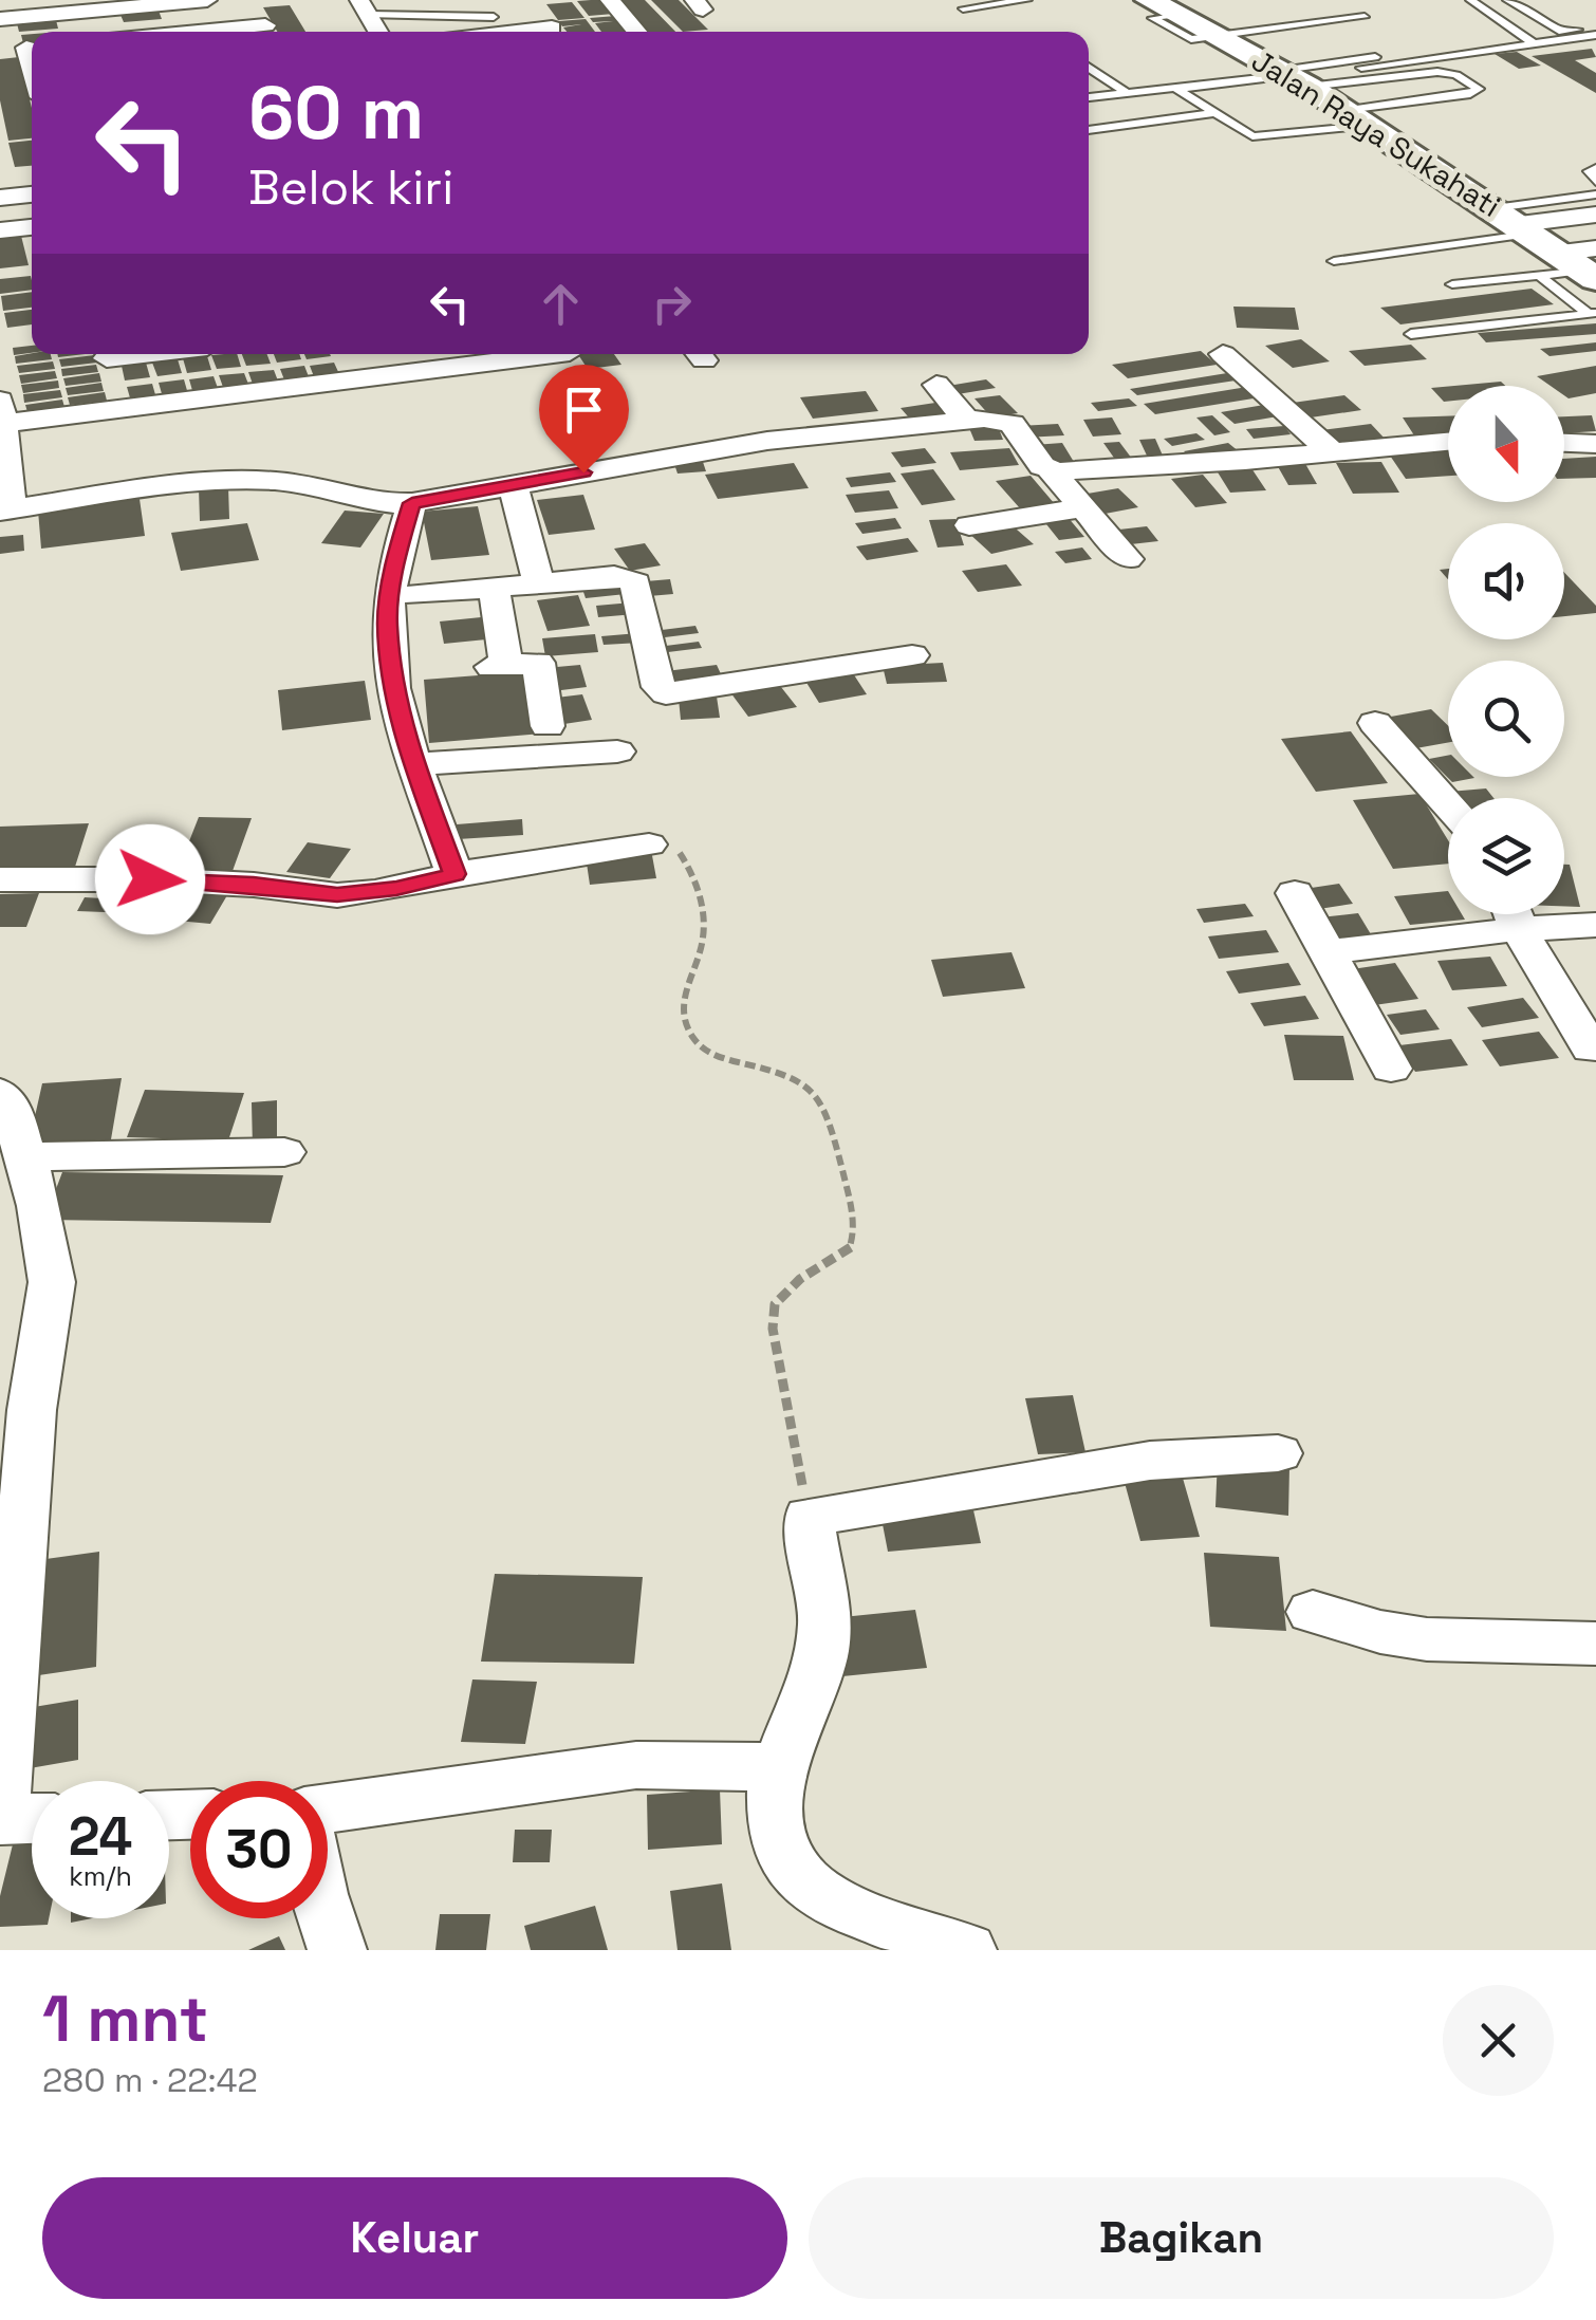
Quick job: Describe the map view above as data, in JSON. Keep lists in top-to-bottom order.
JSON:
{
  "streets": {
    "main road": ["Jalan Raya Sukahati"]
  },
  "north": "bottom",
  "page": {
    "turn": ["60 m", "Belok kiri"],
    "speed": "24 km/h",
    "limit": "30",
    "heading": ["1 mnt", "280 m · 22:42"],
    "buttons": ["Keluar", "Bagikan"]
  }
}
